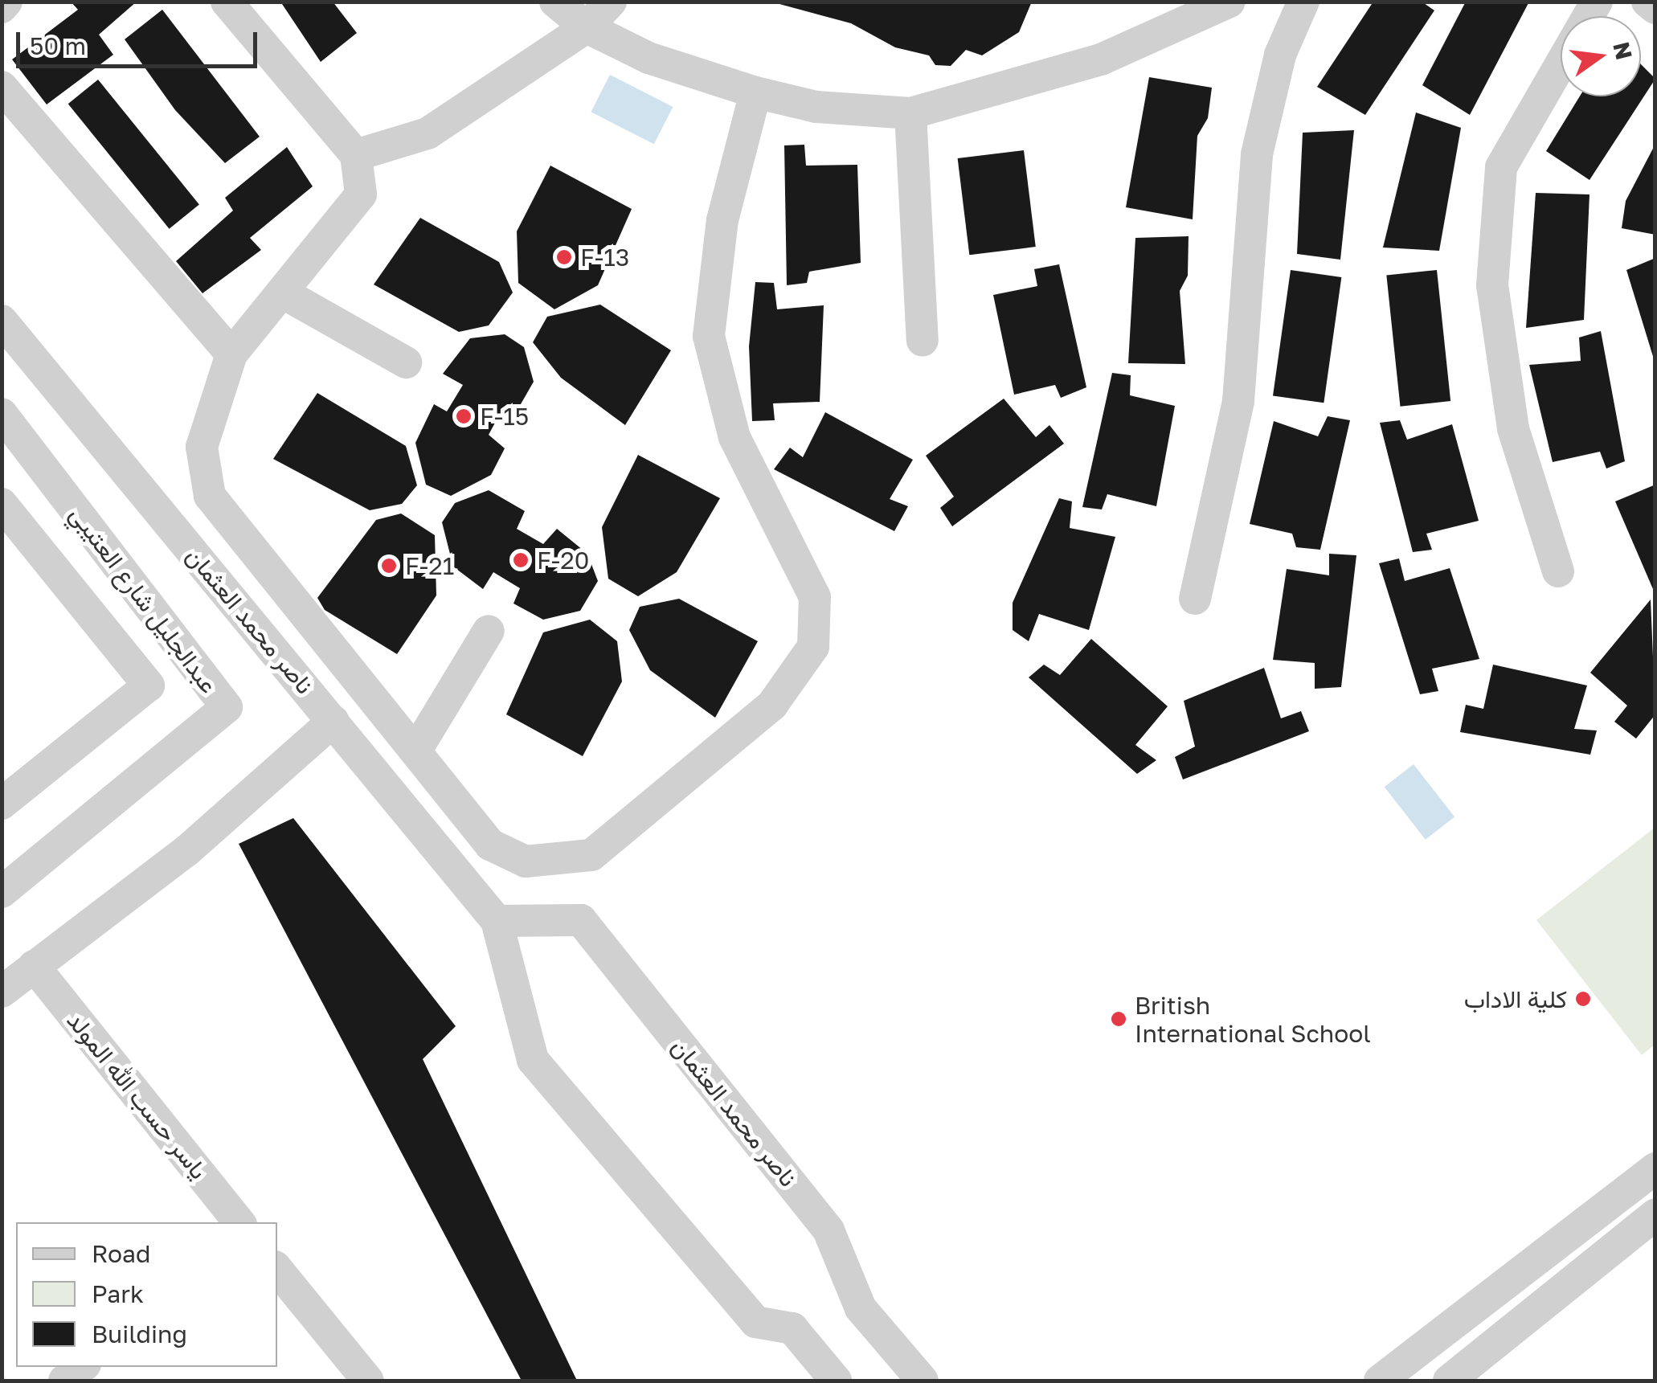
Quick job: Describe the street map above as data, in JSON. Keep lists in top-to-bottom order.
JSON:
{
  "streets": {
    "street": ["عبدالجليل شارع العتيبي", "ناصر محمد العثمان", "ياسر حسب الله المولد"]
  },
  "places": [
    "F-13",
    "F-15",
    "F-20",
    "F-21",
    "كلية الاداب",
    "British International School"
  ],
  "legend": ["Road", "Park", "Building"],
  "scale_bar": "50 m",
  "north": "right"
}
